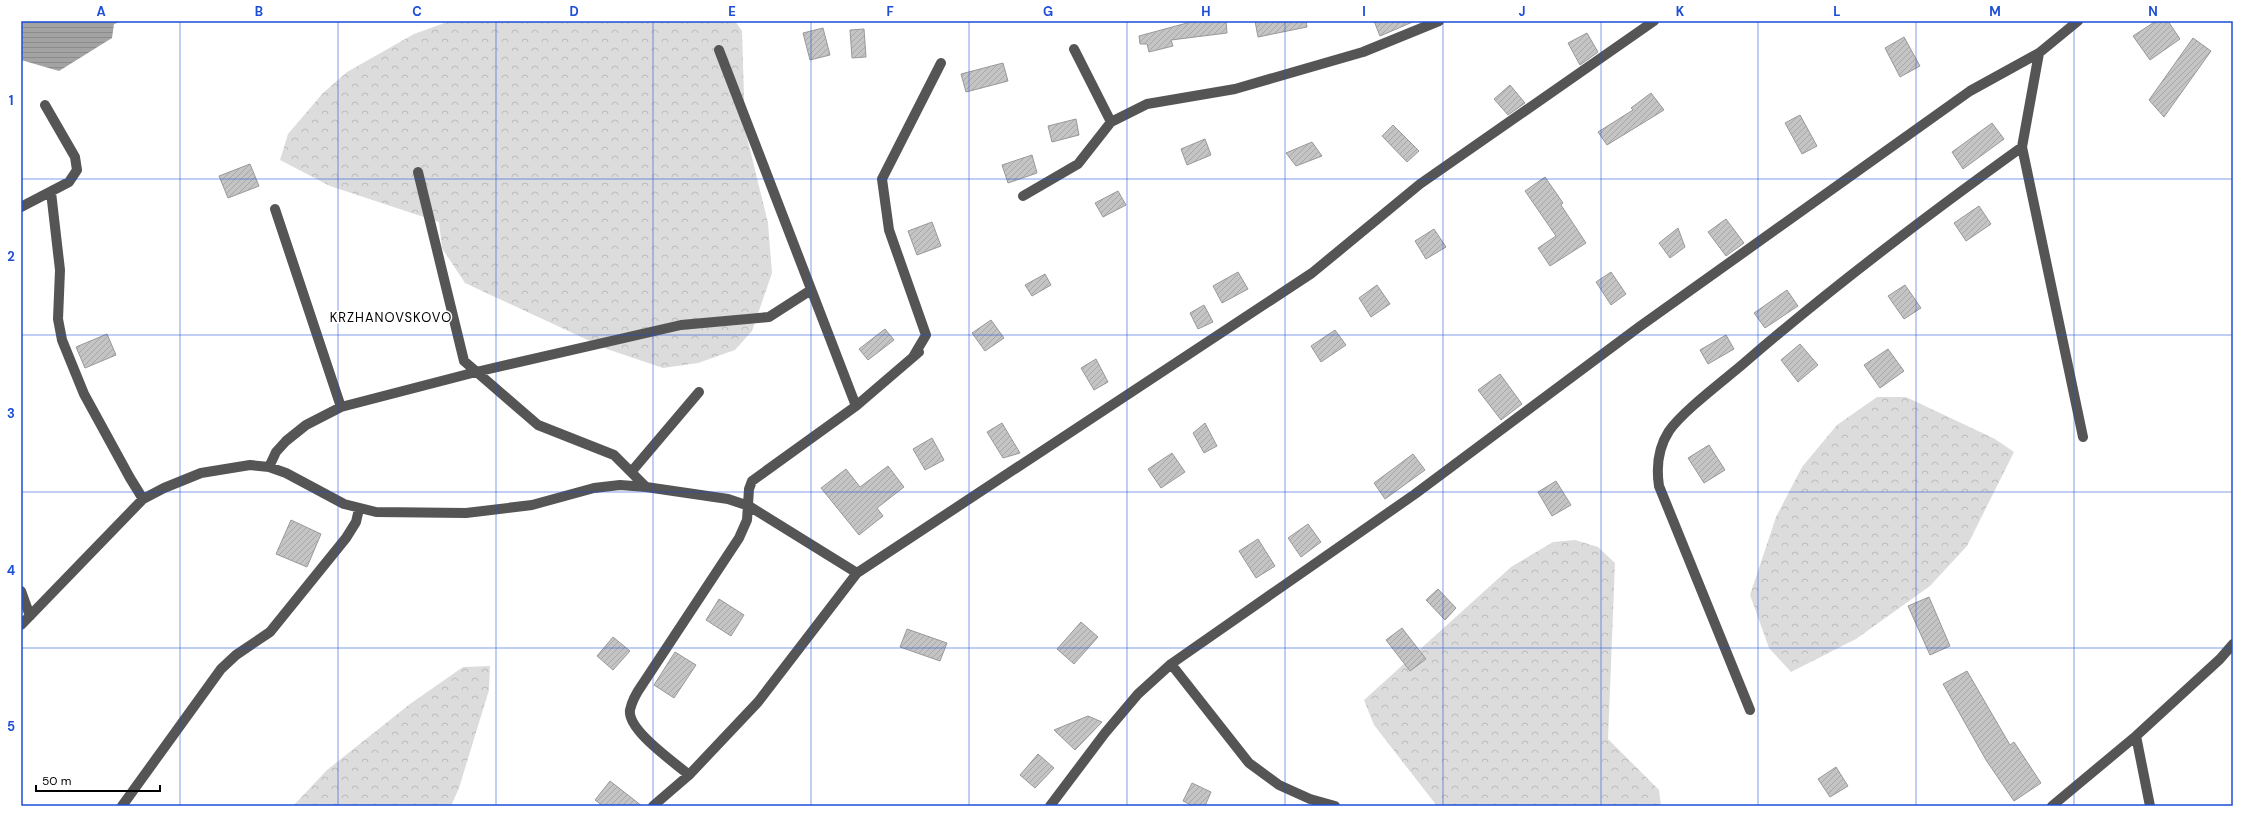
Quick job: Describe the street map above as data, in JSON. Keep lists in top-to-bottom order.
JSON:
{
  "districts": ["KRZHANOVSKOVO"],
  "scale_bar": "50 m",
  "grid": {
    "columns": [
      "A",
      "B",
      "C",
      "D",
      "E",
      "F",
      "G",
      "H",
      "I",
      "J",
      "K",
      "L",
      "M",
      "N"
    ],
    "rows": [
      "1",
      "2",
      "3",
      "4",
      "5"
    ]
  }
}
